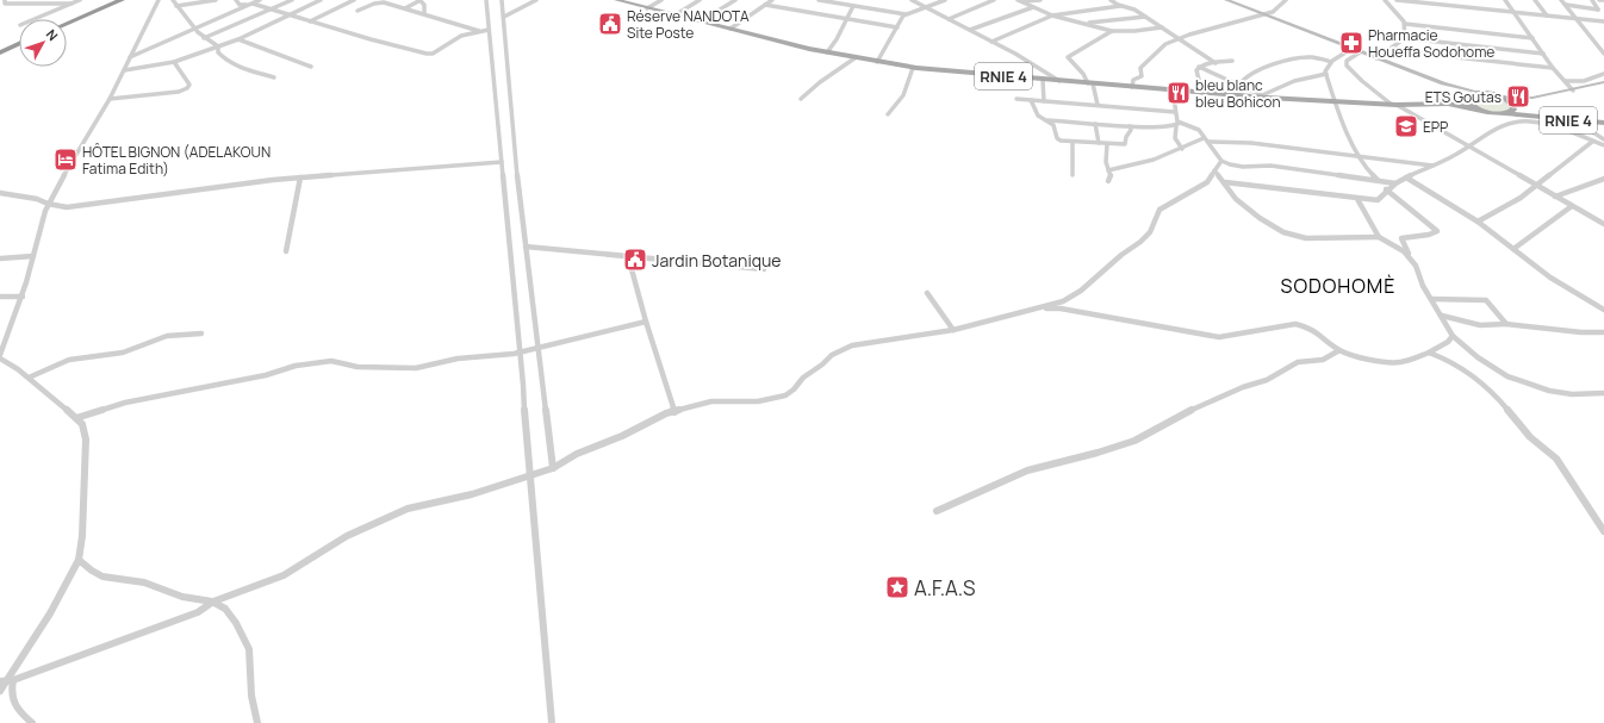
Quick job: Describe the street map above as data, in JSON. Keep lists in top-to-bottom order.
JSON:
{
  "streets": {
    "main road": ["RNIE 4"]
  },
  "districts": ["SODOHOMÈ"],
  "places": {
    "public building": ["Réserve NANDOTA Site Poste", "Jardin Botanique"],
    "pharmacy": ["Pharmacie Houeffa Sodohome"],
    "restaurant": ["bleu blanc bleu Bohicon", "ETS Goutas"],
    "school or university": ["EPP"],
    "hotel": ["HÔTEL BIGNON (ADELAKOUN Fatima Edith)"],
    "place": ["A.F.A.S"]
  },
  "north": "top right"
}
